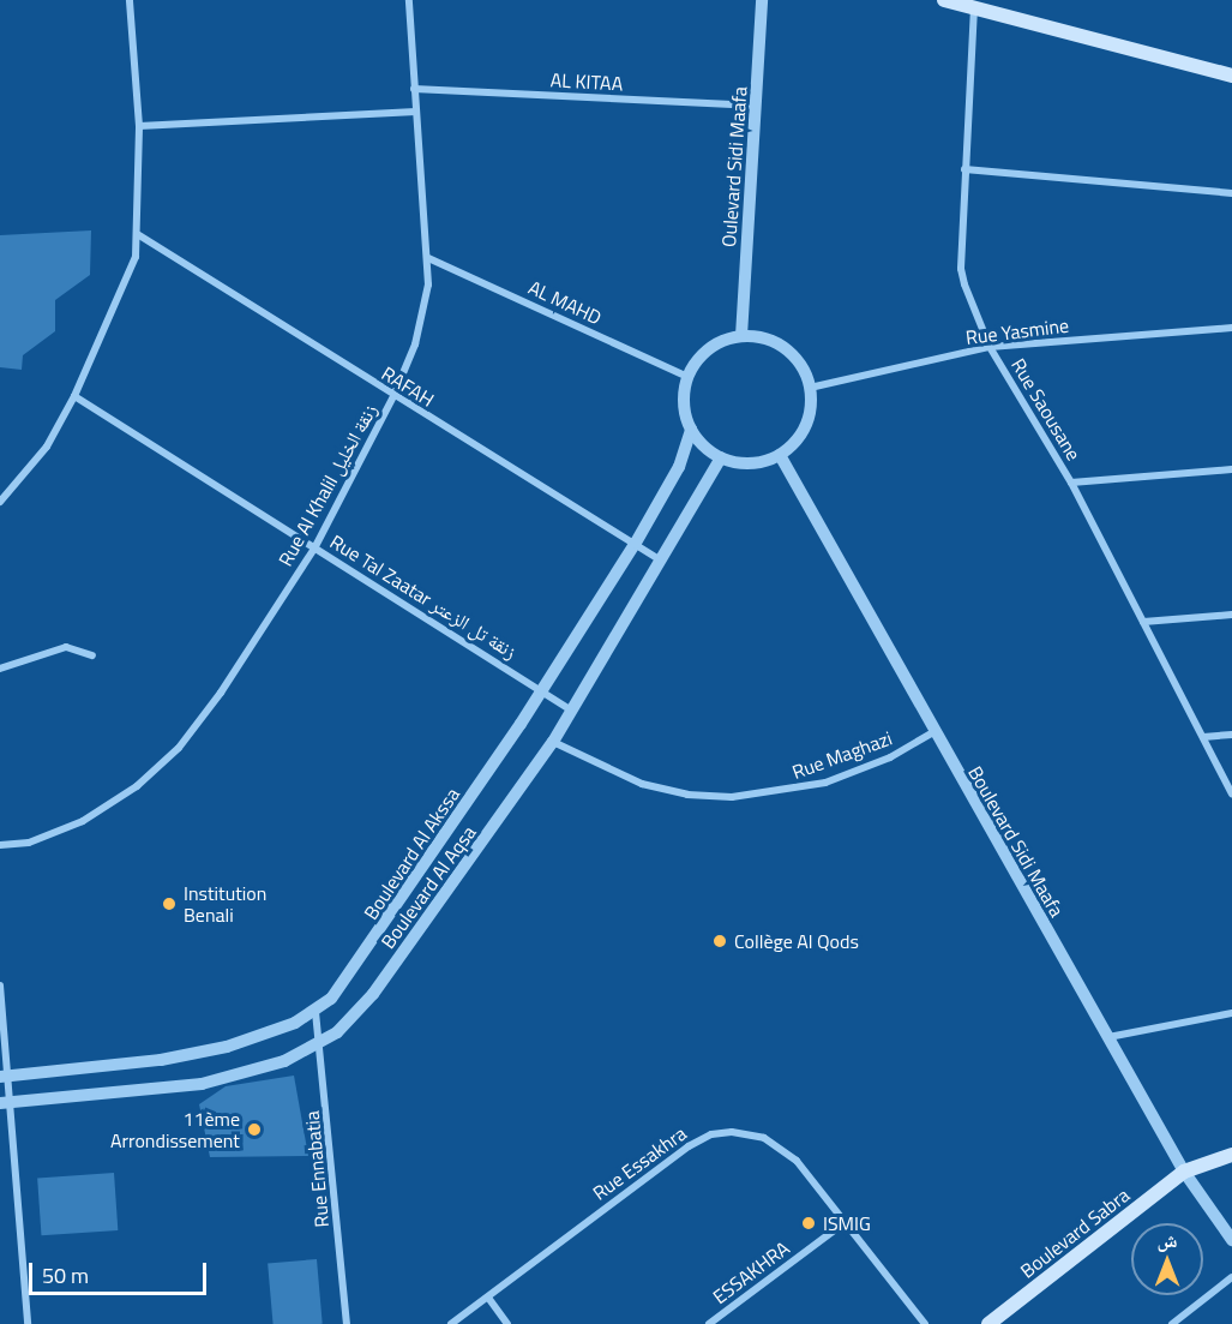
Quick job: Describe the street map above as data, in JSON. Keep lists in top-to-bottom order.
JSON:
{
  "streets": {
    "main road": ["Boulevard Sabra"],
    "street": [
      "AL KITAA",
      "Oulevard Sidi Maafa",
      "AL MAHD",
      "Rue Yasmine",
      "RAFAH",
      "Rue Saousane",
      "Rue Al Khalil زنقة الخليل",
      "Rue Tal Zaatar زنقة تل الزعتر",
      "Rue Maghazi",
      "Boulevard Sidi Maafa",
      "Boulevard Al Akssa",
      "Boulevard Al Aqsa",
      "Rue Essakhra",
      "Rue Ennabatia",
      "ESSAKHRA"
    ]
  },
  "crossings": [
    ["AL KITAA", "Oulevard Sidi Maafa"],
    ["AL KITAA", "Rue Al Khalil زنقة الخليل"],
    ["Oulevard Sidi Maafa", "AL MAHD"],
    ["Oulevard Sidi Maafa", "Rue Yasmine"],
    ["Oulevard Sidi Maafa", "Boulevard Sidi Maafa"],
    ["Oulevard Sidi Maafa", "Boulevard Al Akssa"],
    ["Oulevard Sidi Maafa", "Boulevard Al Aqsa"],
    ["AL MAHD", "Rue Yasmine"],
    ["AL MAHD", "Rue Al Khalil زنقة الخليل"],
    ["AL MAHD", "Boulevard Sidi Maafa"],
    ["AL MAHD", "Boulevard Al Akssa"],
    ["AL MAHD", "Boulevard Al Aqsa"],
    ["Rue Yasmine", "Rue Saousane"],
    ["Rue Yasmine", "Boulevard Sidi Maafa"],
    ["Rue Yasmine", "Boulevard Al Akssa"],
    ["Rue Yasmine", "Boulevard Al Aqsa"],
    ["RAFAH", "Rue Al Khalil زنقة الخليل"],
    ["RAFAH", "Boulevard Al Akssa"],
    ["RAFAH", "Boulevard Al Aqsa"],
    ["Rue Al Khalil زنقة الخليل", "Rue Tal Zaatar زنقة تل الزعتر"],
    ["Rue Tal Zaatar زنقة تل الزعتر", "Boulevard Al Akssa"],
    ["Rue Tal Zaatar زنقة تل الزعتر", "Boulevard Al Aqsa"],
    ["Rue Maghazi", "Boulevard Sidi Maafa"],
    ["Rue Maghazi", "Boulevard Al Aqsa"],
    ["Boulevard Sidi Maafa", "Boulevard Al Akssa"],
    ["Boulevard Sidi Maafa", "Boulevard Al Aqsa"],
    ["Boulevard Sidi Maafa", "Boulevard Sabra"],
    ["Boulevard Al Akssa", "Boulevard Al Aqsa"],
    ["Boulevard Al Akssa", "Rue Ennabatia"],
    ["Boulevard Al Aqsa", "Rue Ennabatia"],
    ["Rue Essakhra", "ESSAKHRA"]
  ],
  "places": [
    "Institution Benali",
    "Collège Al Qods",
    "11ème Arrondissement",
    "ISMIG"
  ],
  "scale_bar": "50 m",
  "north": "top"
}
